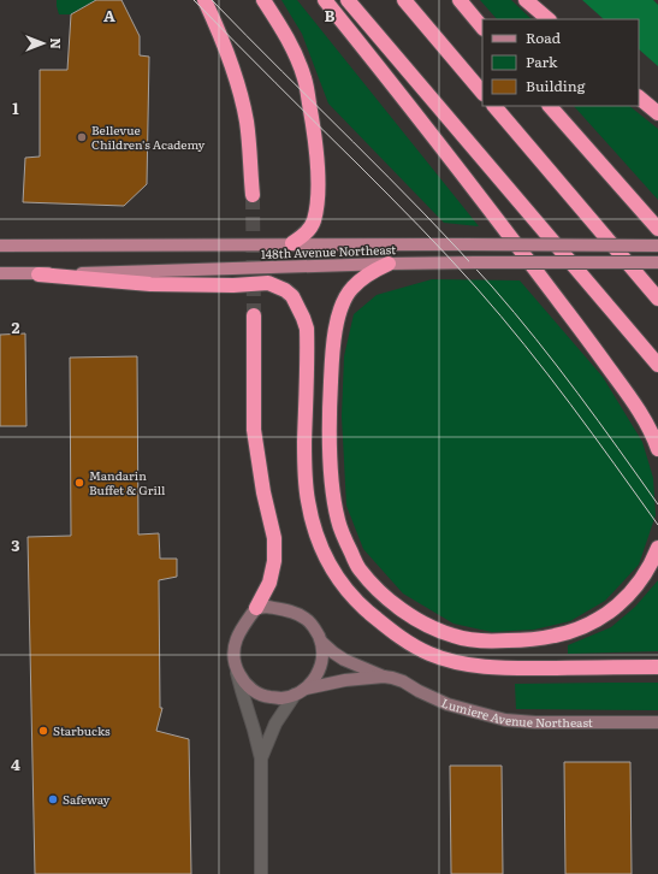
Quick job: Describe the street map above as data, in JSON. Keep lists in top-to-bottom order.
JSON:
{
  "streets": {
    "main road": ["148th Avenue Northeast"],
    "street": ["Lumiere Avenue Northeast"]
  },
  "places": [
    "Bellevue Children's Academy",
    "Mandarin Buffet & Grill",
    "Starbucks",
    "Safeway"
  ],
  "legend": ["Road", "Park", "Building"],
  "north": "right",
  "grid": {
    "columns": ["A", "B"],
    "rows": [
      "1",
      "2",
      "3",
      "4"
    ]
  }
}
